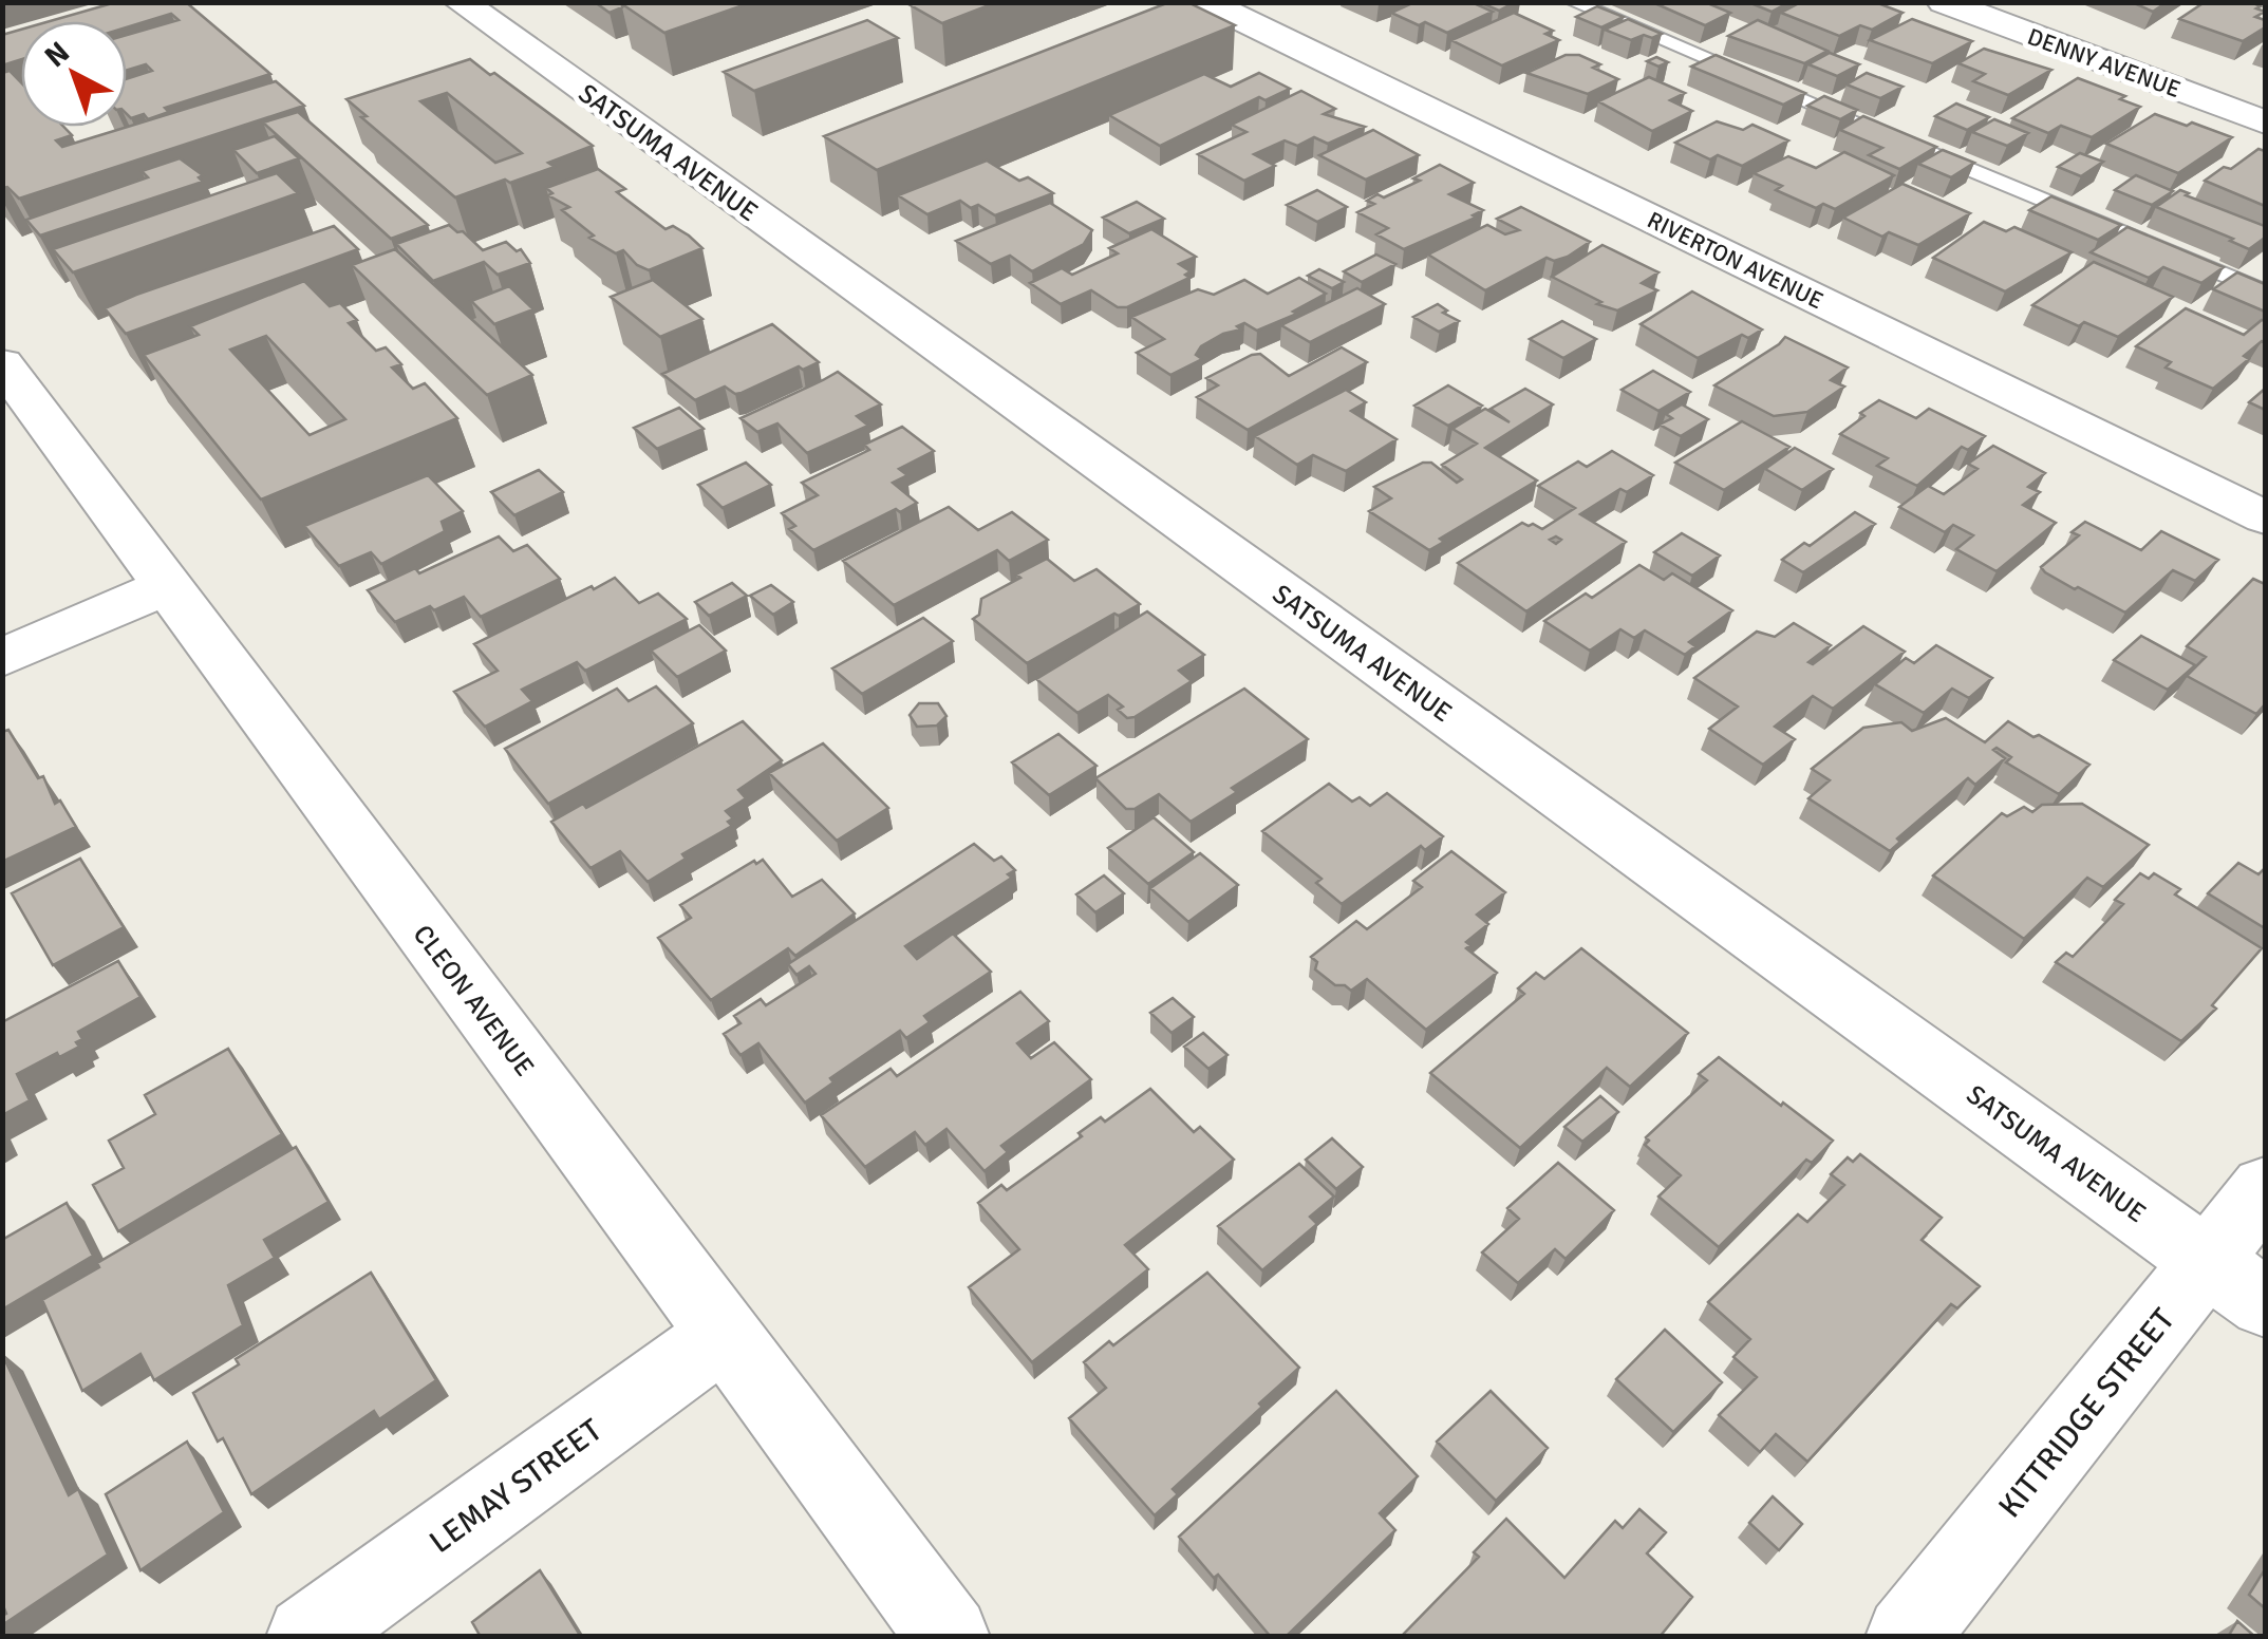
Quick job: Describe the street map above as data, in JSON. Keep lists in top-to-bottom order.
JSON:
{
  "streets": {
    "street": [
      "DENNY AVENUE",
      "SATSUMA AVENUE",
      "RIVERTON AVENUE",
      "CLEON AVENUE",
      "KITTRIDGE STREET",
      "LEMAY STREET"
    ]
  },
  "crossings": [
    ["SATSUMA AVENUE", "KITTRIDGE STREET"],
    ["CLEON AVENUE", "LEMAY STREET"]
  ],
  "north": "top left"
}
